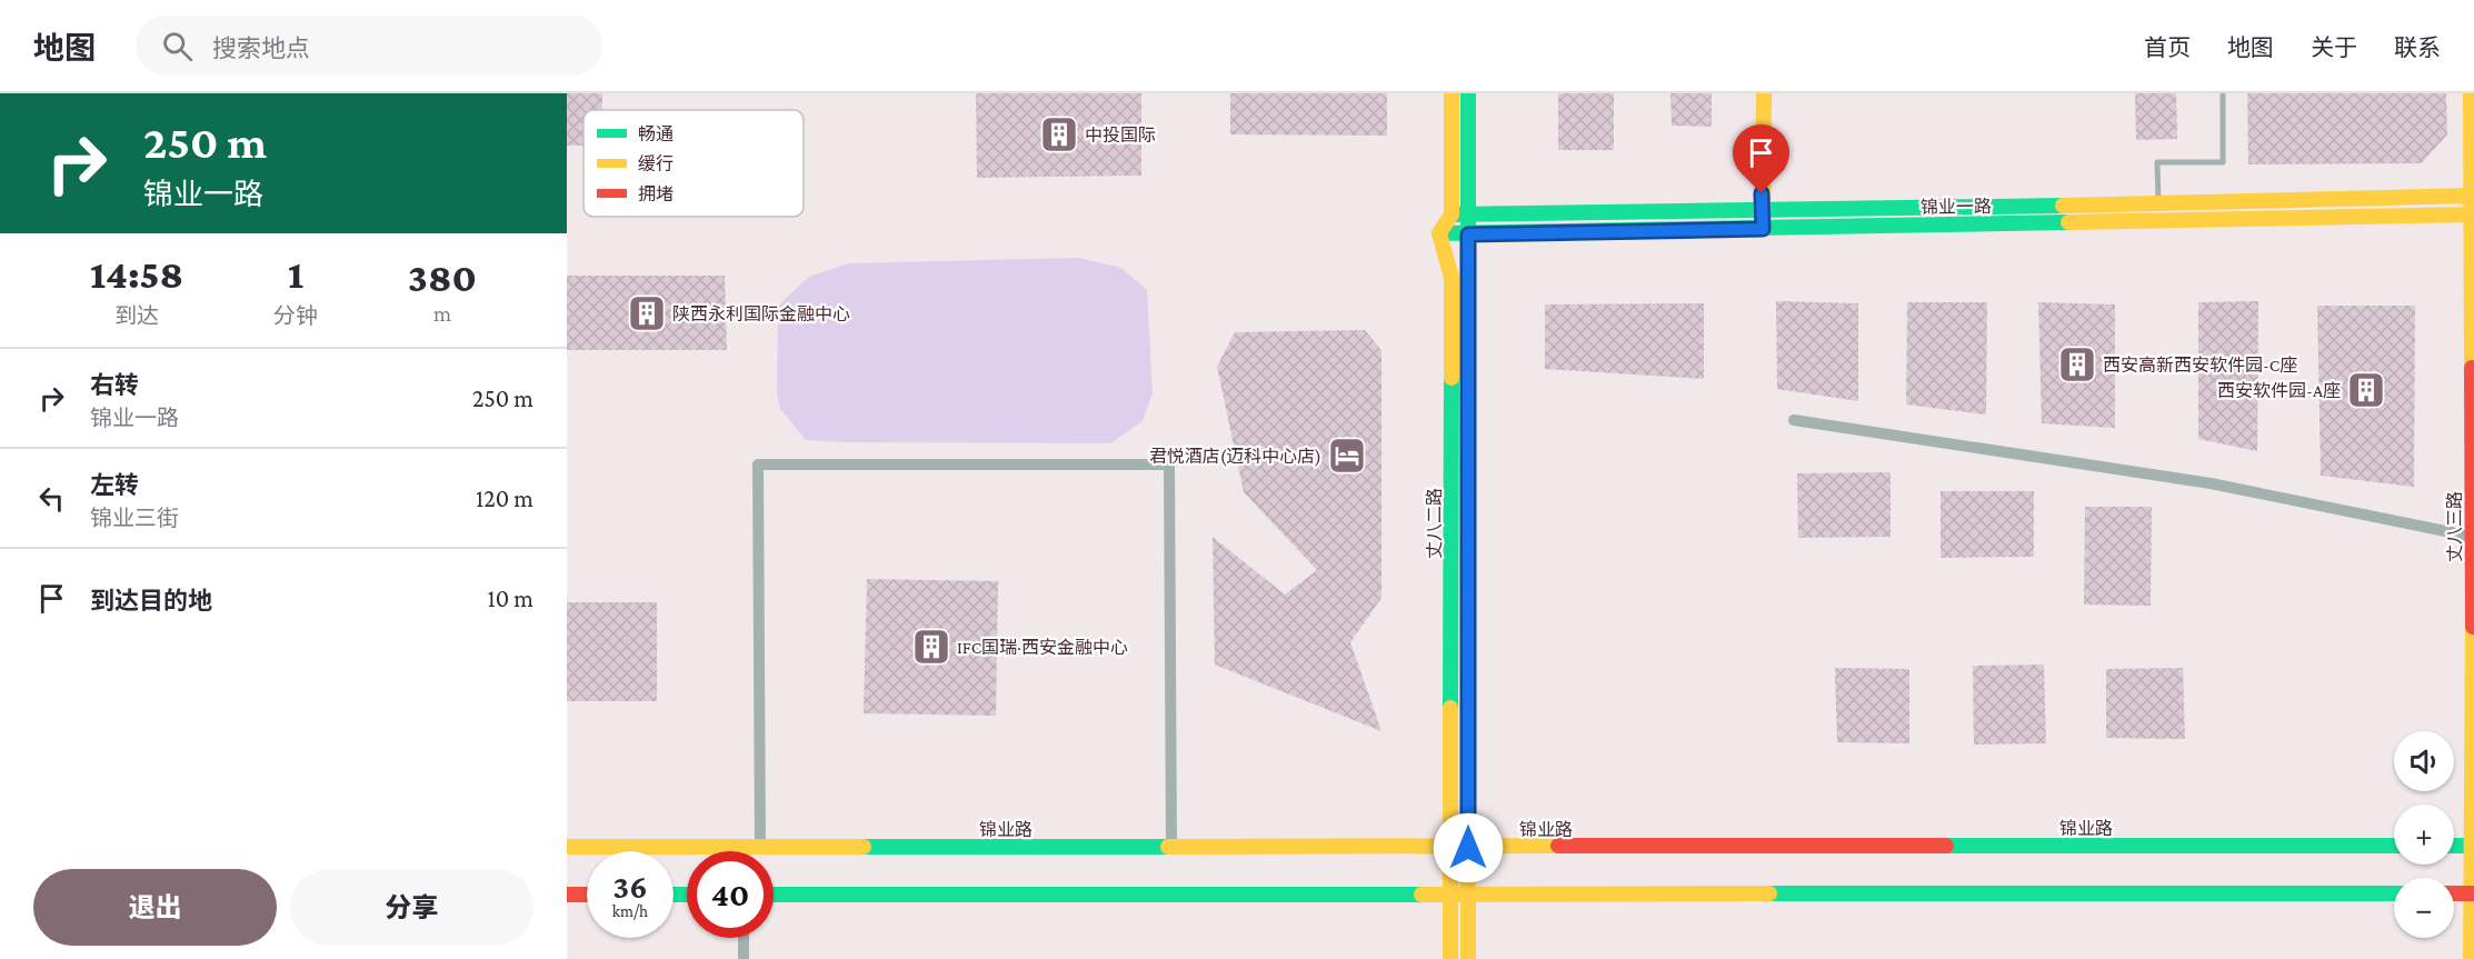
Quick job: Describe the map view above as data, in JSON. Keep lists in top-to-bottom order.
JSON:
{
  "streets": {
    "street": [
      "锦业一路",
      "丈八二路",
      "丈八三路",
      "锦业路"
    ]
  },
  "crossings": [
    ["锦业一路", "丈八二路"],
    ["锦业一路", "丈八三路"],
    ["丈八二路", "锦业路"]
  ],
  "places": {
    "building": [
      "中投国际",
      "陕西永利国际金融中心",
      "西安高新西安软件园-C座",
      "西安软件园-A座",
      "IFC国瑞·西安金融中心"
    ],
    "hotel": ["君悦酒店(迈科中心店)"]
  },
  "legend": ["畅通", "缓行", "拥堵"],
  "page": {
    "header": "地图",
    "search": "搜索地点",
    "nav": [
      "首页",
      "地图",
      "关于",
      "联系"
    ],
    "turn": ["250 m", "锦业一路"],
    "eta": [
      "14:58",
      "到达",
      "1",
      "分钟",
      "380",
      "m"
    ],
    "list": [
      {
        "name": "右转",
        "note": "锦业一路",
        "value": "250 m"
      },
      {
        "name": "左转",
        "note": "锦业三街",
        "value": "120 m"
      },
      {
        "name": "到达目的地",
        "value": "10 m"
      }
    ],
    "map_buttons": ["+", "−"],
    "speed": "36 km/h",
    "limit": "40",
    "buttons": ["退出", "分享"]
  }
}
